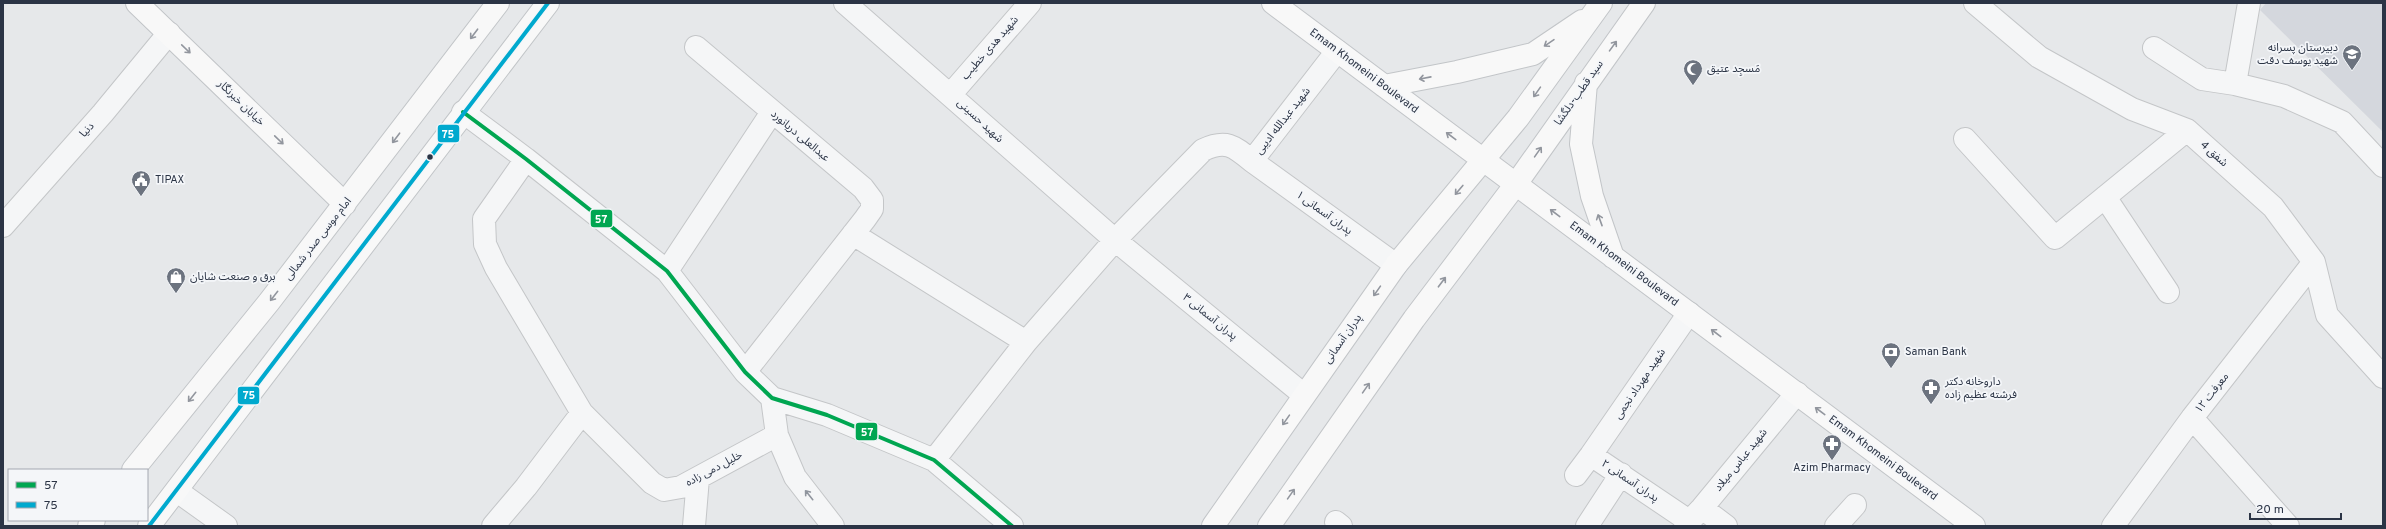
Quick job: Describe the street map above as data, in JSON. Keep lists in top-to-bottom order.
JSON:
{
  "streets": {
    "main road": [
      "Emam Khomeini Boulevard",
      "سید قطب-دلگشا",
      "خیابان خبرنگار",
      "امام موسی صدر شمالی",
      "پدران آسمانی"
    ],
    "street": [
      "شهید هدی خطیب",
      "شهید حسینی",
      "شهید عبدالله ادیبی",
      "دنیا",
      "عبدالعلی دریانورد",
      "شفق 4",
      "پدران آسمانی ۱",
      "پدران آسمانی ۳",
      "شهید مهرداد نجمی",
      "معرفت ۱۲",
      "شهید عباس میلاد",
      "خلیل دمی زاده",
      "پدران آسمانی ۲"
    ]
  },
  "crossings": [
    ["شهید هدی خطیب", "شهید حسینی"],
    ["Emam Khomeini Boulevard", "سید قطب-دلگشا"],
    ["Emam Khomeini Boulevard", "شهید عبدالله ادیبی"],
    ["Emam Khomeini Boulevard", "پدران آسمانی"],
    ["Emam Khomeini Boulevard", "شهید مهرداد نجمی"],
    ["Emam Khomeini Boulevard", "شهید عباس میلاد"],
    ["خیابان خبرنگار", "دنیا"],
    ["خیابان خبرنگار", "امام موسی صدر شمالی"],
    ["شهید حسینی", "شهید عبدالله ادیبی"],
    ["شهید حسینی", "پدران آسمانی ۳"],
    ["شهید عبدالله ادیبی", "پدران آسمانی ۱"],
    ["شهید عبدالله ادیبی", "پدران آسمانی ۳"],
    ["شفق 4", "معرفت ۱۲"],
    ["پدران آسمانی ۱", "پدران آسمانی"],
    ["پدران آسمانی ۳", "پدران آسمانی"],
    ["شهید مهرداد نجمی", "پدران آسمانی ۲"],
    ["شهید عباس میلاد", "پدران آسمانی ۲"]
  ],
  "one_way": ["Emam Khomeini Boulevard", "خیابان خبرنگار"],
  "places": {
    "school or university": ["دبیرستان پسرانه شهید یوسف دقت"],
    "mosque": ["مَسجِد عتیق"],
    "public building": ["TIPAX"],
    "shop": ["برق و صنعت شایان"],
    "bank": ["Saman Bank"],
    "pharmacy": ["داروخانه دکتر فرشته عظیم زاده", "Azim Pharmacy"]
  },
  "lines": ["transit line 75", "transit line 57"],
  "legend": ["57", "75"],
  "scale_bar": "20 m"
}
